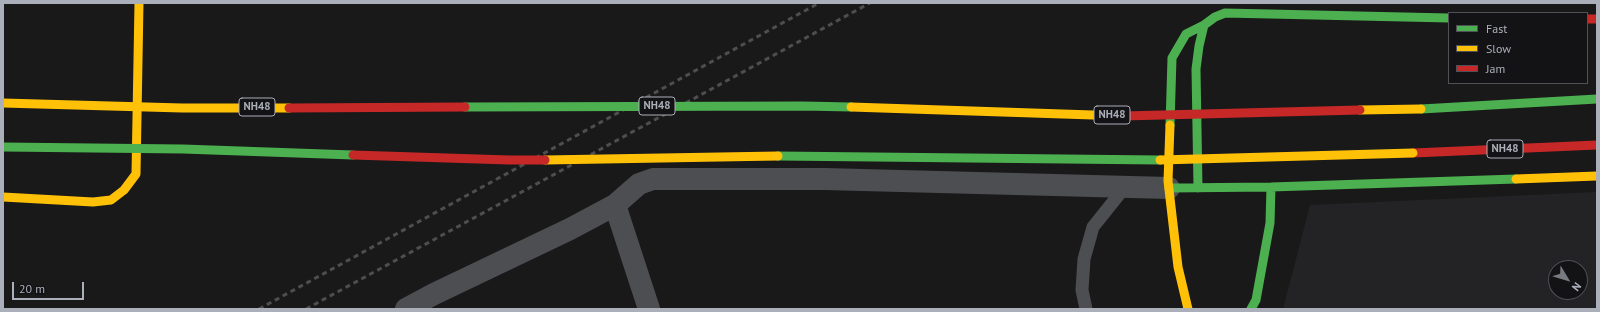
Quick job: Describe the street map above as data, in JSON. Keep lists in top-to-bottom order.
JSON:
{
  "streets": {
    "main road": ["NH48"]
  },
  "legend": ["Fast", "Slow", "Jam"],
  "scale_bar": "20 m",
  "north": "bottom right"
}
